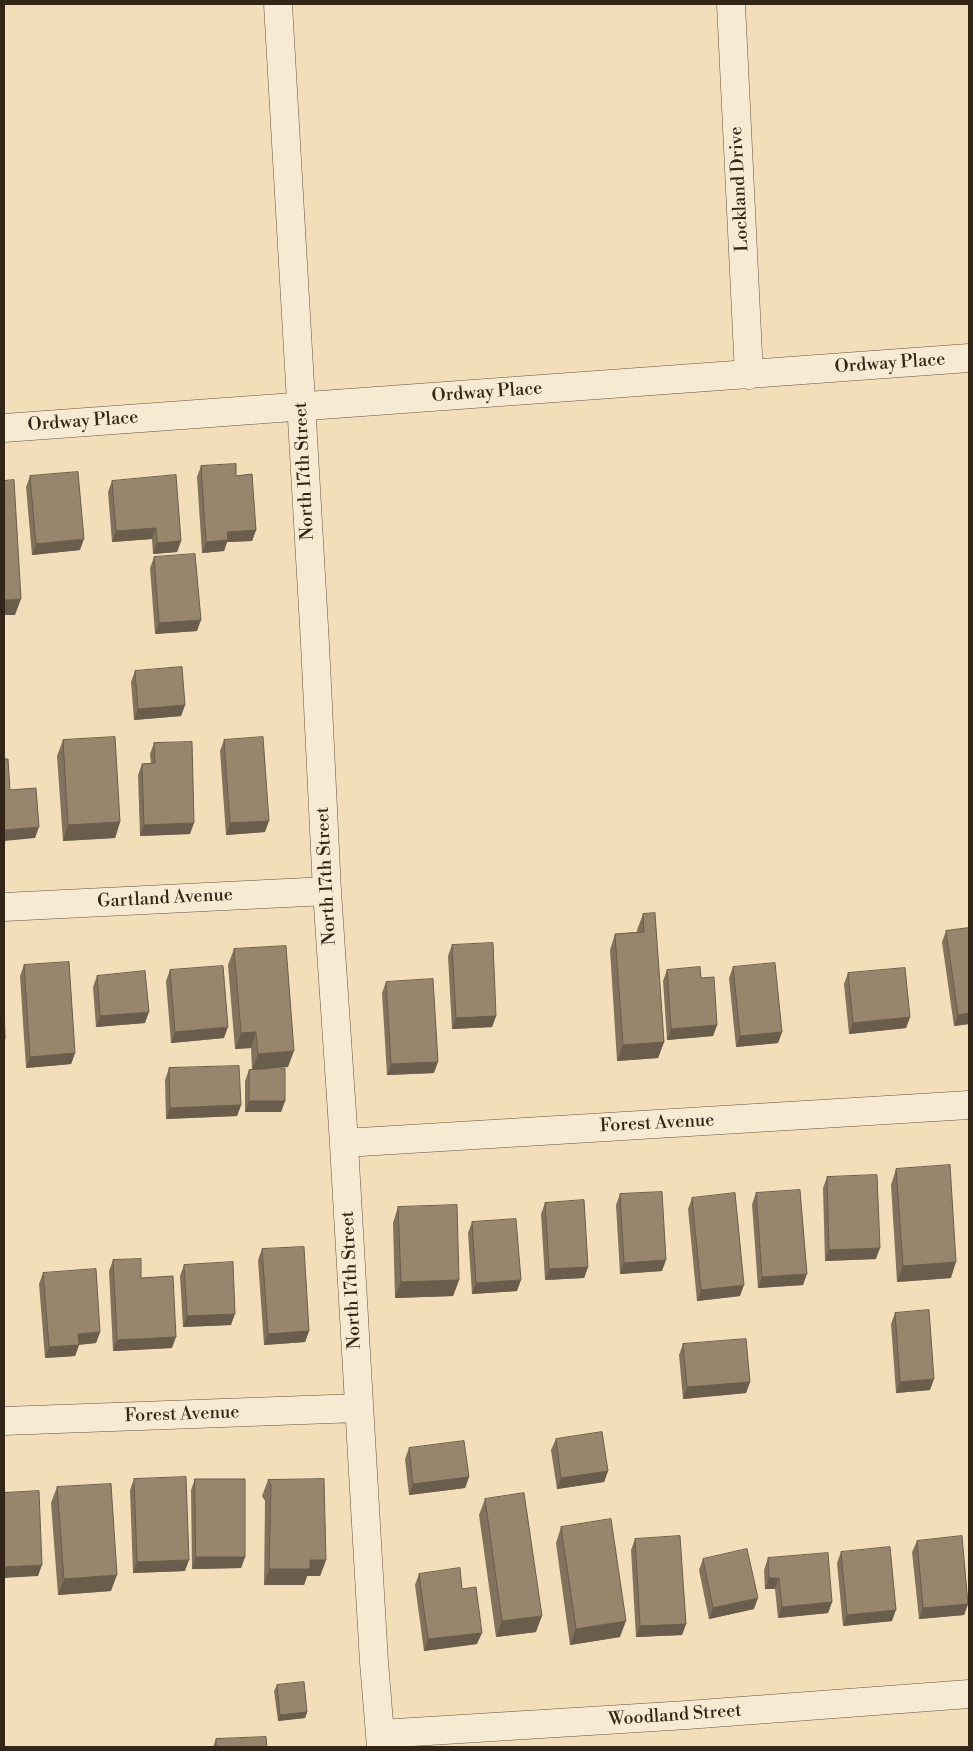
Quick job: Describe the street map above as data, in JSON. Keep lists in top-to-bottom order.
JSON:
{
  "streets": {
    "street": [
      "Lockland Drive",
      "Ordway Place",
      "North 17th Street",
      "Gartland Avenue",
      "Forest Avenue",
      "Woodland Street"
    ]
  },
  "crossings": [
    ["Lockland Drive", "Ordway Place"],
    ["Ordway Place", "North 17th Street"],
    ["North 17th Street", "Gartland Avenue"],
    ["North 17th Street", "Forest Avenue"],
    ["North 17th Street", "Woodland Street"]
  ]
}
